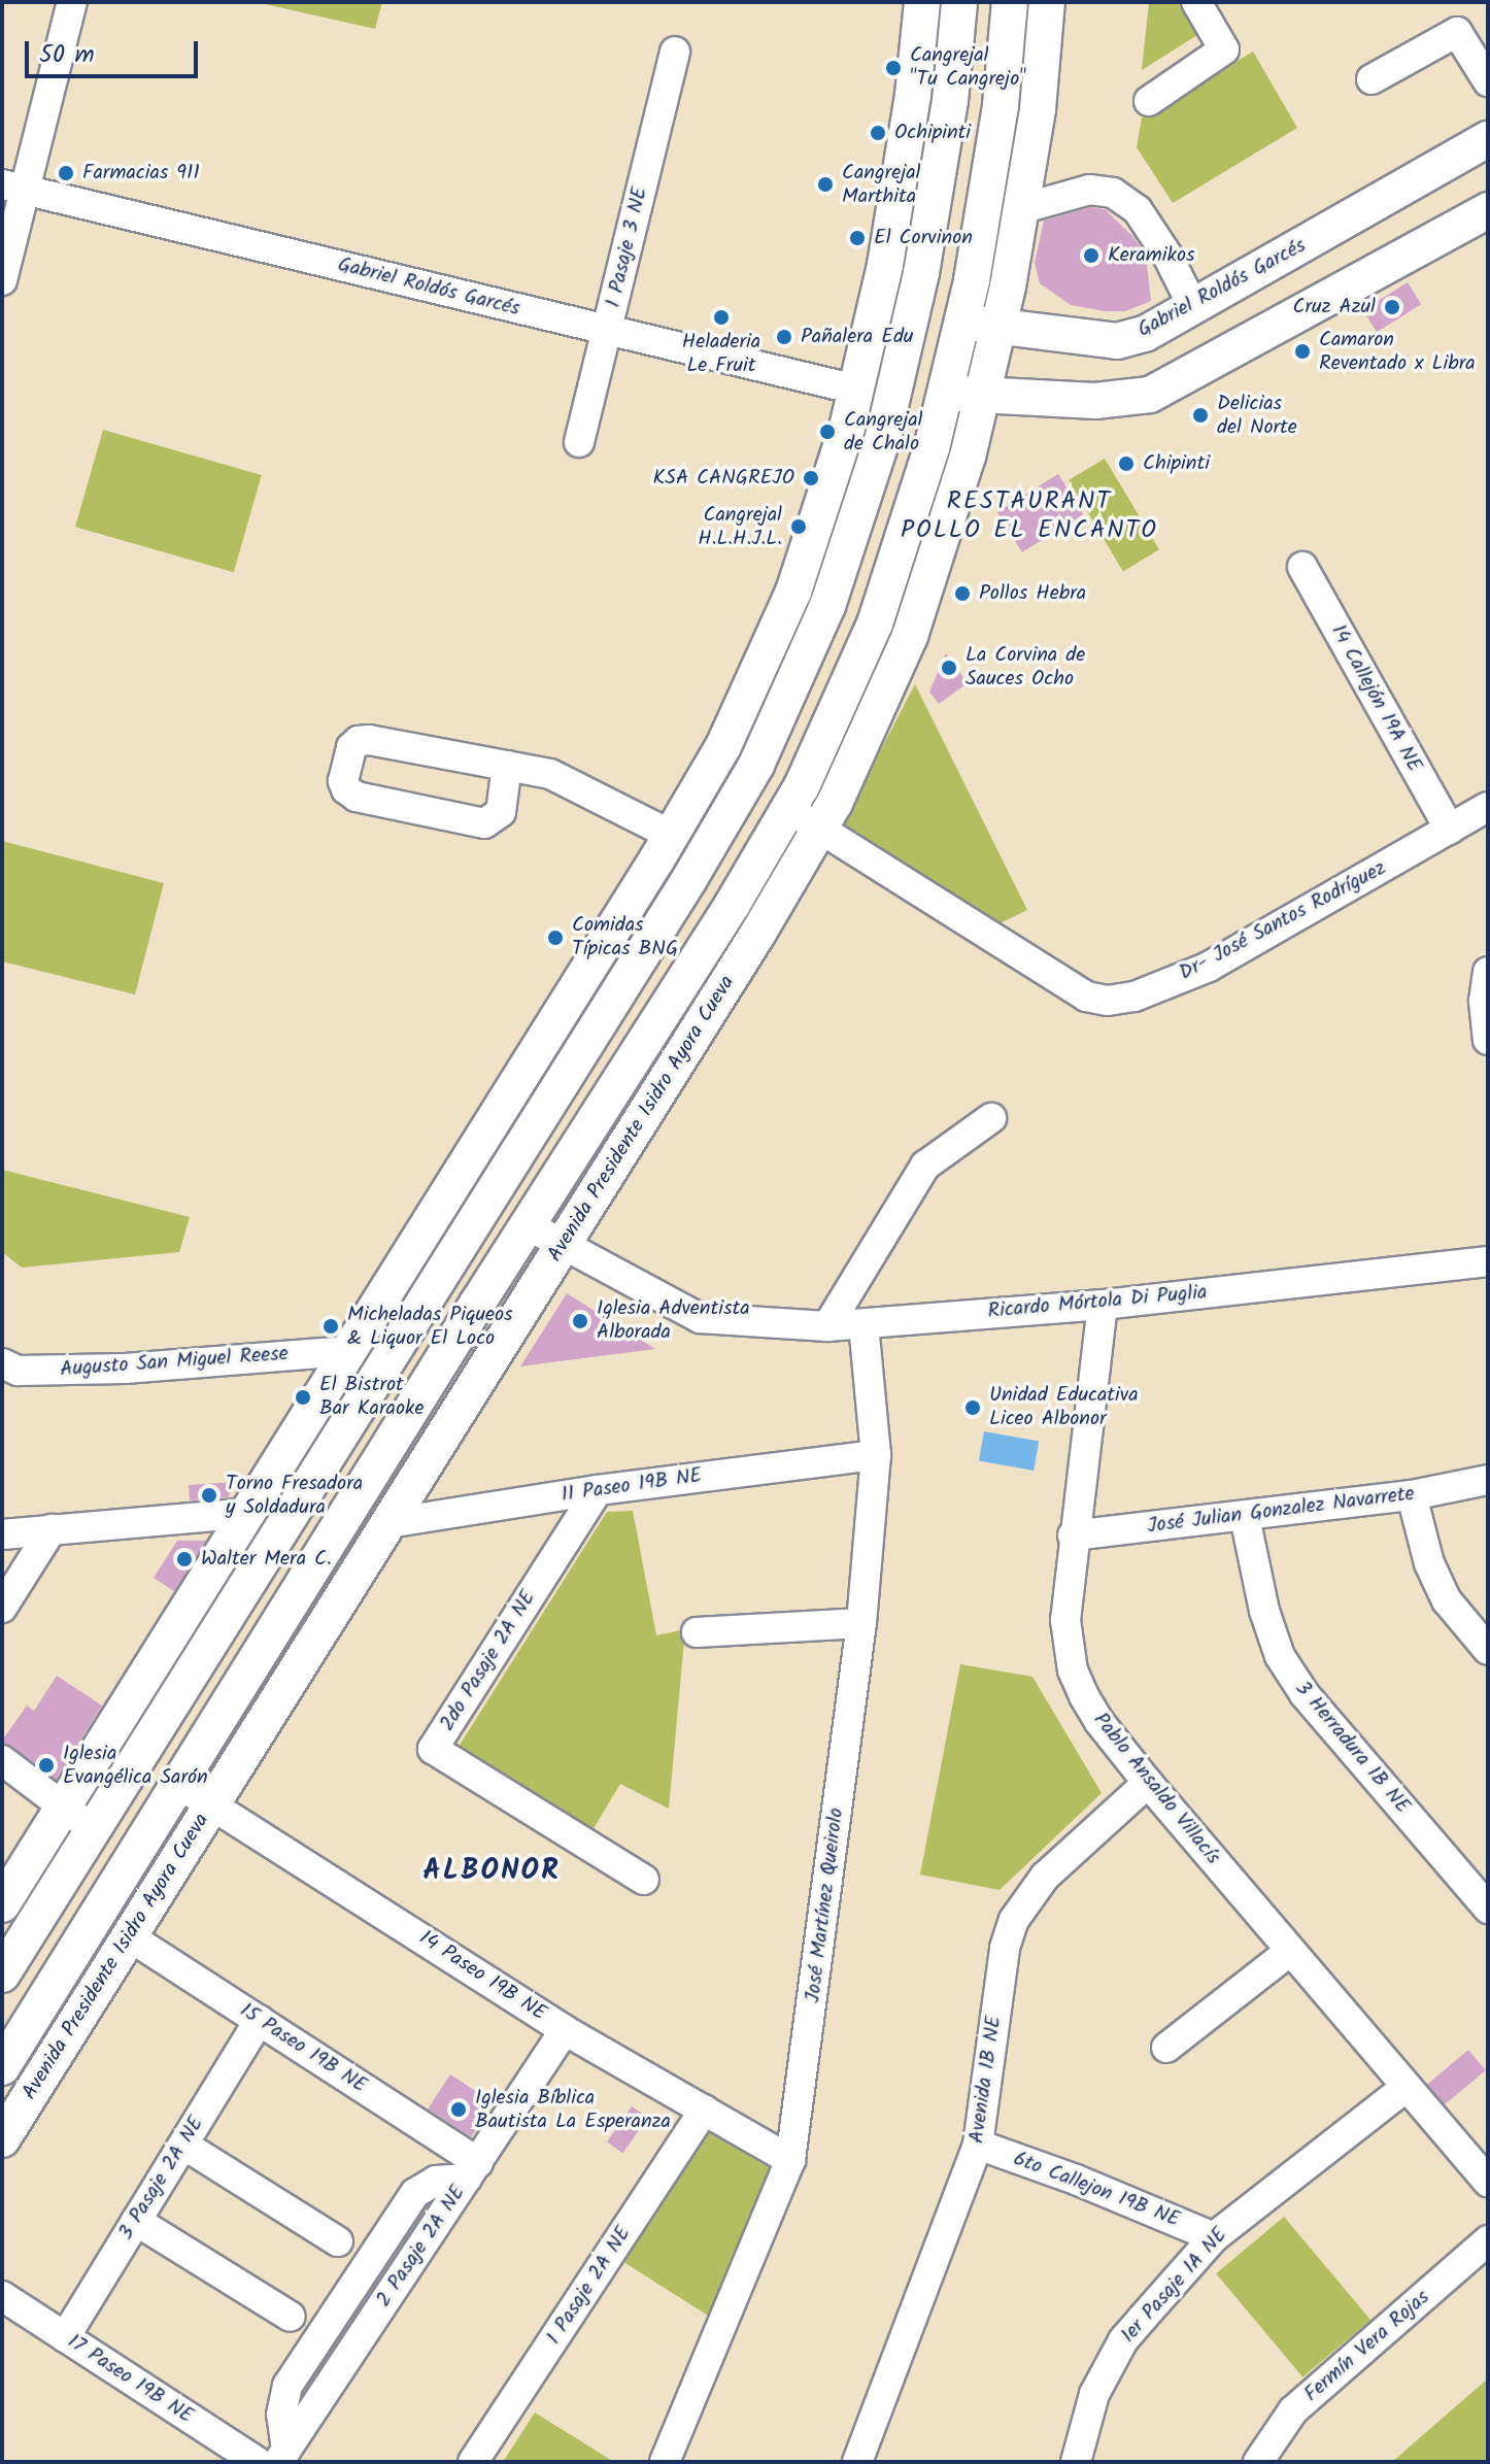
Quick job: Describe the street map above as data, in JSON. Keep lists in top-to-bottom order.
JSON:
{
  "streets": {
    "main road": ["Gabriel Roldós Garcés", "Avenida Presidente Isidro Ayora Cueva"],
    "street": [
      "1 Pasaje 3 NE",
      "14 Callejón 19A NE",
      "Dr- José Santos Rodríguez",
      "Ricardo Mórtola Di Puglia",
      "Augusto San Miguel Reese",
      "11 Paseo 19B NE",
      "José Julian Gonzalez Navarrete",
      "2do Pasaje 2A NE",
      "3 Herradura 1B NE",
      "Pablo Ansaldo Villacís",
      "José Martínez Queirolo",
      "14 Paseo 19B NE",
      "15 Paseo 19B NE",
      "Avenida 1B NE",
      "3 Pasaje 2A NE",
      "6to Callejon 19B NE",
      "2 Pasaje 2A NE",
      "1 Pasaje 2A NE",
      "1er Pasaje 1A NE",
      "Fermín Vera Rojas",
      "17 Paseo 19B NE"
    ]
  },
  "crossings": [
    ["1 Pasaje 3 NE", "Gabriel Roldós Garcés"],
    ["Gabriel Roldós Garcés", "Avenida Presidente Isidro Ayora Cueva"],
    ["14 Callejón 19A NE", "Dr- José Santos Rodríguez"],
    ["Dr- José Santos Rodríguez", "Avenida Presidente Isidro Ayora Cueva"],
    ["Avenida Presidente Isidro Ayora Cueva", "Ricardo Mórtola Di Puglia"],
    ["Avenida Presidente Isidro Ayora Cueva", "11 Paseo 19B NE"],
    ["Avenida Presidente Isidro Ayora Cueva", "14 Paseo 19B NE"],
    ["Avenida Presidente Isidro Ayora Cueva", "15 Paseo 19B NE"],
    ["Ricardo Mórtola Di Puglia", "Pablo Ansaldo Villacís"],
    ["Ricardo Mórtola Di Puglia", "José Martínez Queirolo"],
    ["11 Paseo 19B NE", "2do Pasaje 2A NE"],
    ["11 Paseo 19B NE", "José Martínez Queirolo"],
    ["José Julian Gonzalez Navarrete", "3 Herradura 1B NE"],
    ["José Julian Gonzalez Navarrete", "Pablo Ansaldo Villacís"],
    ["Pablo Ansaldo Villacís", "Avenida 1B NE"],
    ["Pablo Ansaldo Villacís", "1er Pasaje 1A NE"],
    ["José Martínez Queirolo", "14 Paseo 19B NE"],
    ["14 Paseo 19B NE", "2 Pasaje 2A NE"],
    ["14 Paseo 19B NE", "1 Pasaje 2A NE"],
    ["15 Paseo 19B NE", "3 Pasaje 2A NE"],
    ["15 Paseo 19B NE", "2 Pasaje 2A NE"],
    ["Avenida 1B NE", "6to Callejon 19B NE"],
    ["3 Pasaje 2A NE", "17 Paseo 19B NE"],
    ["6to Callejon 19B NE", "1er Pasaje 1A NE"]
  ],
  "districts": ["RESTAURANT POLLO EL ENCANTO", "ALBONOR"],
  "places": [
    "Cangrejal \"Tu Cangrejo\"",
    "Ochipinti",
    "Farmacias 911",
    "Cangrejal Marthita",
    "El Corvinon",
    "Keramikos",
    "Cruz Azul",
    "Heladeria Le Fruit",
    "Pañalera Edu",
    "Camaron Reventado x Libra",
    "Delicias del Norte",
    "Cangrejal de Chalo",
    "Chipinti",
    "KSA CANGREJO",
    "Cangrejal H.L.H.J.L.",
    "Pollos Hebra",
    "La Corvina de Sauces Ocho",
    "Comidas Típicas BNG",
    "Iglesia Adventista Alborada",
    "Micheladas Piqueos & Liquor El Loco",
    "El Bistrot Bar Karaoke",
    "Unidad Educativa Liceo Albonor",
    "Torno Fresadora y Soldadura",
    "Walter Mera C.",
    "Iglesia Evangélica Sarón",
    "Iglesia Bíblica Bautista La Esperanza"
  ],
  "scale_bar": "50 m"
}
